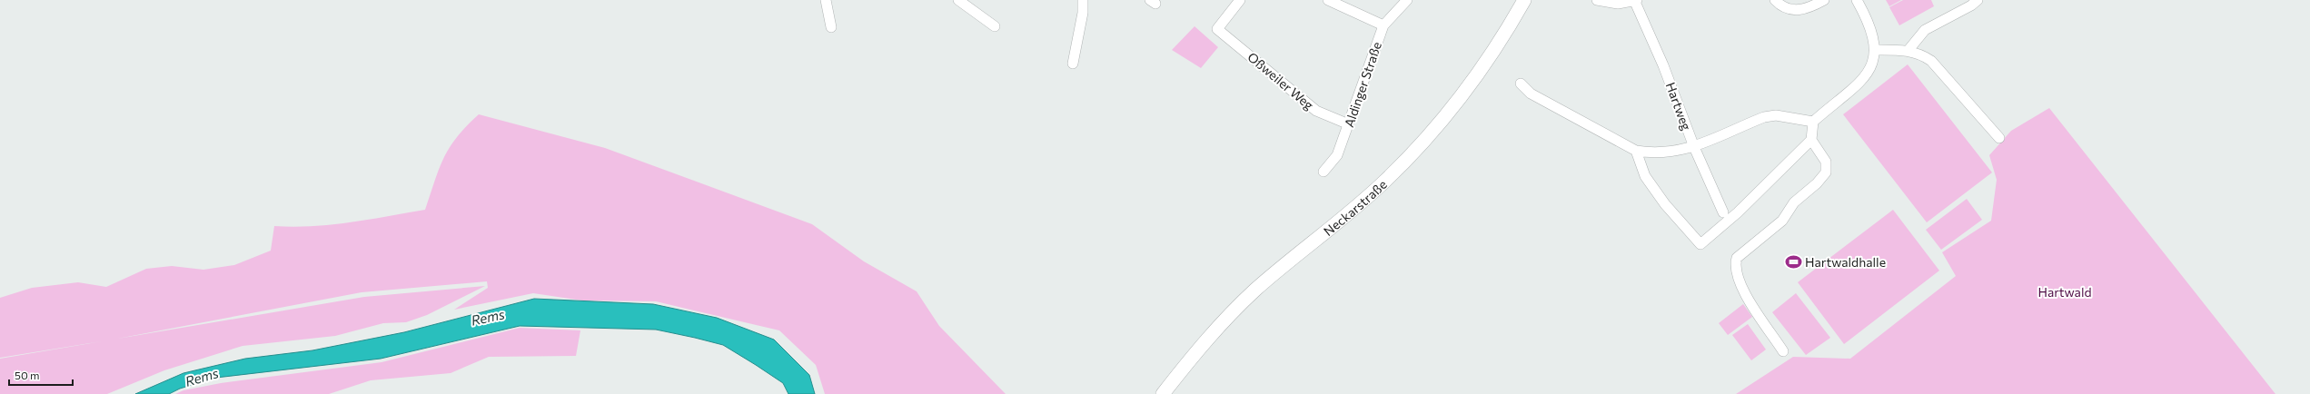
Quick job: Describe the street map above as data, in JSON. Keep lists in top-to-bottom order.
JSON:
{
  "streets": {
    "main road": ["Neckarstraße"],
    "street": ["Oßweiler Weg", "Aldinger Straße", "Hartweg"]
  },
  "crossings": [
    ["Oßweiler Weg", "Aldinger Straße"]
  ],
  "water": ["Rems"],
  "parks": ["Hartwald"],
  "places": {
    "sports": ["Hartwaldhalle"]
  },
  "scale_bar": "50 m"
}
